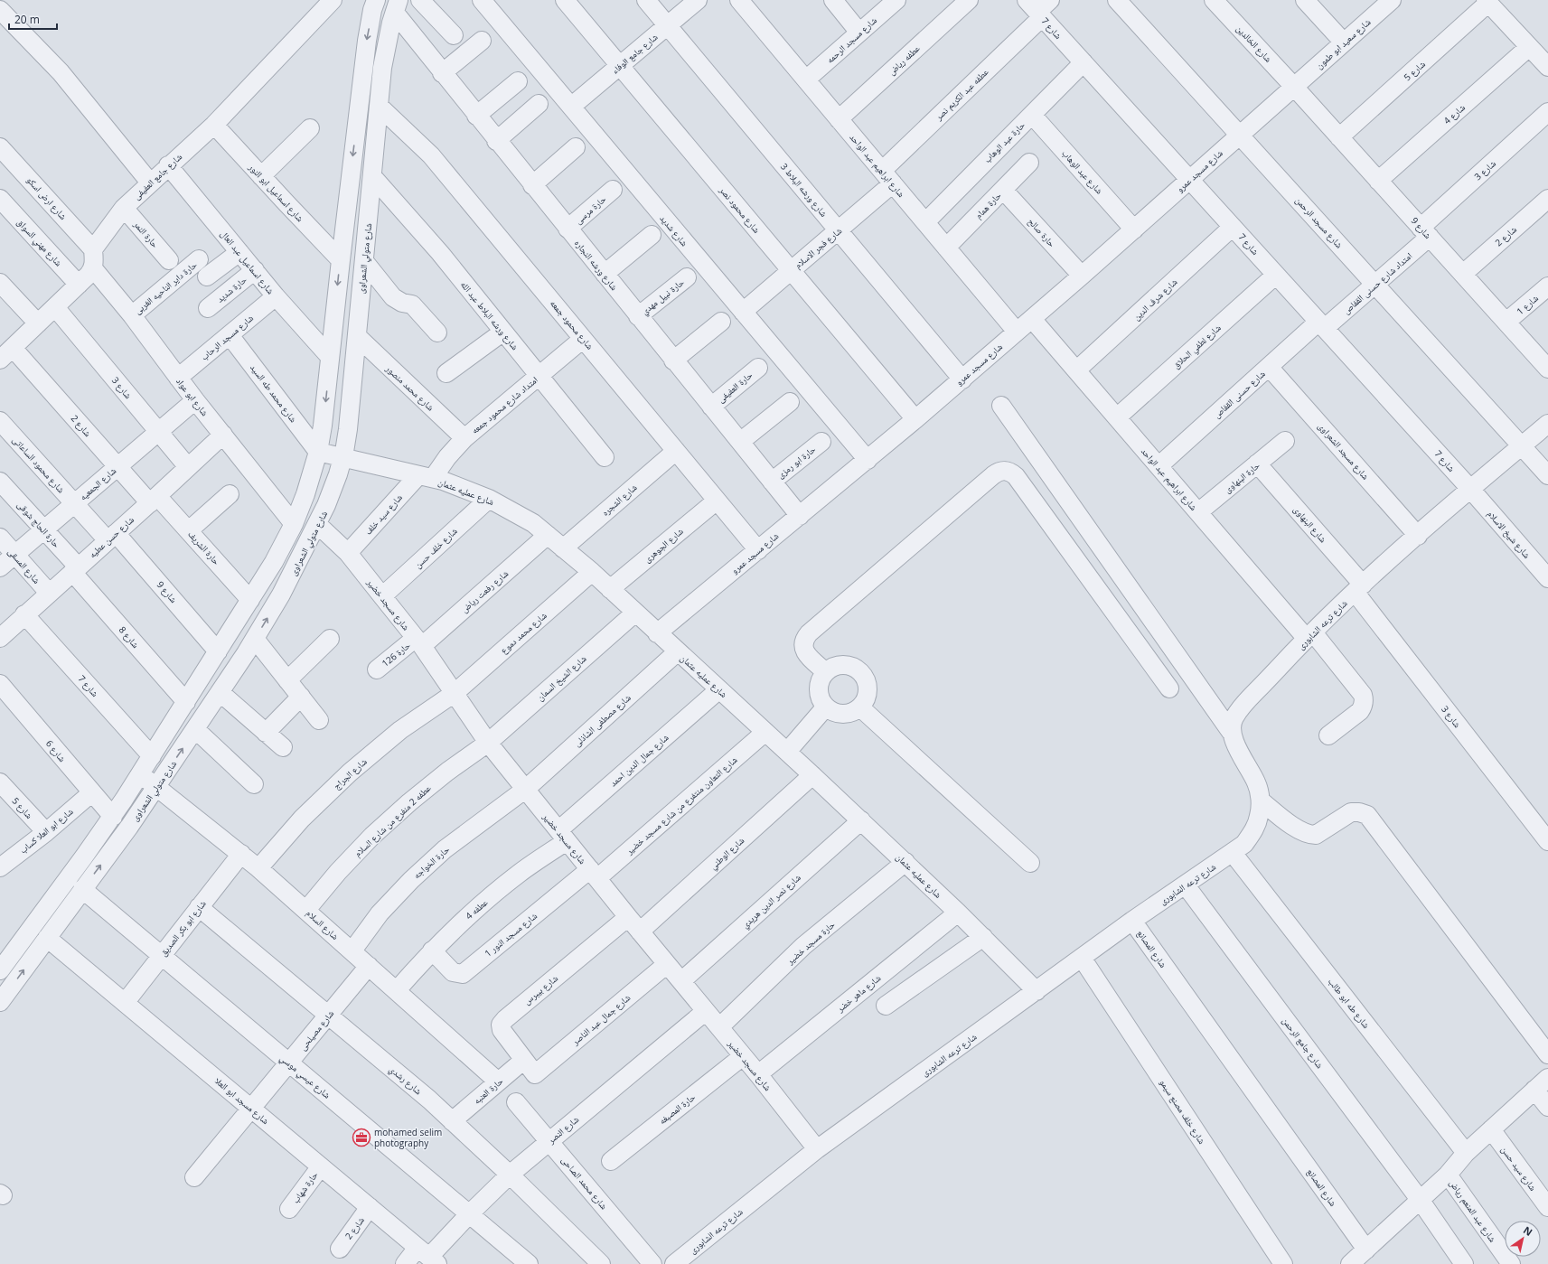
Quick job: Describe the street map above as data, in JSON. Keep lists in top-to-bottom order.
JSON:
{
  "streets": {
    "street": [
      "شارع 7",
      "شارع مسجد الرحمه",
      "شارع الخالدين",
      "شارع سعيد ابو طمون",
      "شارع جامع الوفاء",
      "عطفه رياض",
      "شارع 5",
      "عطفه عبد الكريم نصر",
      "شارع 4",
      "حارة عبد الوهاب",
      "شارع ابراهيم عبد الواحد",
      "شارع 3",
      "شارع مسجد عمرو",
      "شارع عبد الوهاب",
      "شارع جامع العفيفى",
      "شارع ورشه البلاط 3",
      "شارع اسماعيل ابو النور",
      "شارع ارض اسكو",
      "حارة همام",
      "حارة مرسى",
      "شارع محمود نصر",
      "شارع مسجد الرحمن",
      "شارع 9",
      "شارع شديد",
      "حارة صالح",
      "حارة النمر",
      "شارع 2",
      "شارع مهني السواق",
      "شارع فجر الاسلام",
      "شارع متولي الشعراوى",
      "شارع اسماعيل عبد العال",
      "شارع ورشه النجاره",
      "امتداد شارع حسنى القفاص",
      "حارة داير الناحيه الغربى",
      "حارة شديد",
      "حارة نبيل مهدي",
      "شارع شرف الدين",
      "شارع 1",
      "شارع ورشه البلاط عبد الله",
      "شارع محمود جمعه",
      "شارع مسجد الرحاب",
      "شارع لطفي الحلاق",
      "حارة العفيفى",
      "شارع محمد منصور",
      "شارع محمد طه السيد",
      "شارع حسنى القفاص",
      "شارع ابو عواد",
      "امتداد شارع محمود جمعه",
      "شارع مسجد الشعراوى",
      "حارة ابو رمزى",
      "شارع محمود الساعاتى",
      "حارة البنهاوى",
      "شارع الجمعيه",
      "شارع عمليه عثمان",
      "شارع الشجره",
      "شارع سيد خلف",
      "حارة الحاج شوقى",
      "شارع البنهاوى",
      "شارع شيخ الاسلام",
      "شارع حسن عطيه",
      "شارع الجوهرى",
      "حارة الشريف",
      "شارع خلف حسن",
      "شارع المسقى",
      "شارع رفعت رياض",
      "شارع مسجد خضير",
      "شارع ترعه الشابورى",
      "شارع محمد دموع",
      "شارع 8",
      "حارة 126",
      "شارع الشيخ السمان",
      "شارع مصطفى الشاذلى",
      "شارع 6",
      "شارع جمال الدين احمد",
      "شارع الجراج",
      "شارع التعاون منتفرع من شارع مسجد خضير",
      "عطفه 2 منفرع من شارع السلام",
      "شارع ابو العلا كساب",
      "شارع الوطني",
      "حارة الخواجه",
      "شارع نصر الدين هريدي",
      "عطفه 4",
      "شارع السلام",
      "شارع ابو بكر الصديق",
      "شارع مسجد النور 1",
      "حارة مسجد خضير",
      "شارع المصانع",
      "شارع بيبرس",
      "شارع ماهر خضر",
      "شارع طه ابو طالب",
      "شارع جمال عبد الناصر",
      "شارع مصيلحى",
      "شارع جامع الرحمن",
      "شارع عيسي موسي",
      "شارع رشدي",
      "حارة العنبه",
      "شارع مسجد ابو العلا",
      "حارة المصبغه",
      "شارع خلف مصنع سيمو",
      "شارع النصر",
      "شارع سيد حسن",
      "شارع محمد الصاحى",
      "حارة شهاب",
      "شارع عبد المنعم رياض"
    ]
  },
  "crossings": [
    ["شارع 7", "عطفه عبد الكريم نصر"],
    ["شارع 7", "حارة عبد الوهاب"],
    ["شارع 7", "شارع مسجد عمرو"],
    ["شارع 7", "شارع متولي الشعراوى"],
    ["شارع 7", "امتداد شارع حسنى القفاص"],
    ["شارع 7", "شارع شرف الدين"],
    ["شارع 7", "شارع لطفي الحلاق"],
    ["شارع 7", "شارع حسنى القفاص"],
    ["شارع 7", "شارع شيخ الاسلام"],
    ["شارع 7", "شارع حسن عطيه"],
    ["شارع 7", "شارع ترعه الشابورى"],
    ["شارع مسجد الرحمه", "شارع ابراهيم عبد الواحد"],
    ["شارع الخالدين", "شارع سعيد ابو طمون"],
    ["شارع الخالدين", "شارع مسجد عمرو"],
    ["شارع الخالدين", "شارع 9"],
    ["شارع سعيد ابو طمون", "شارع مسجد عمرو"],
    ["شارع سعيد ابو طمون", "شارع 9"],
    ["شارع جامع الوفاء", "شارع ورشه البلاط 3"],
    ["شارع جامع الوفاء", "شارع محمود نصر"],
    ["شارع جامع الوفاء", "شارع شديد"],
    ["عطفه رياض", "شارع ابراهيم عبد الواحد"],
    ["شارع 5", "شارع 9"],
    ["شارع 5", "شارع ابو العلا كساب"],
    ["عطفه عبد الكريم نصر", "شارع ابراهيم عبد الواحد"],
    ["عطفه عبد الكريم نصر", "شارع فجر الاسلام"],
    ["شارع 4", "شارع 9"],
    ["حارة عبد الوهاب", "شارع ابراهيم عبد الواحد"],
    ["حارة عبد الوهاب", "شارع عبد الوهاب"],
    ["شارع ابراهيم عبد الواحد", "شارع مسجد عمرو"],
    ["شارع ابراهيم عبد الواحد", "حارة همام"],
    ["شارع ابراهيم عبد الواحد", "شارع فجر الاسلام"],
    ["شارع ابراهيم عبد الواحد", "شارع شرف الدين"],
    ["شارع ابراهيم عبد الواحد", "شارع لطفي الحلاق"],
    ["شارع ابراهيم عبد الواحد", "شارع حسنى القفاص"],
    ["شارع ابراهيم عبد الواحد", "حارة البنهاوى"],
    ["شارع ابراهيم عبد الواحد", "شارع ترعه الشابورى"],
    ["شارع 3", "شارع 9"],
    ["شارع 3", "امتداد شارع حسنى القفاص"],
    ["شارع 3", "شارع الجمعيه"],
    ["شارع 3", "شارع البنهاوى"],
    ["شارع 3", "شارع حسن عطيه"],
    ["شارع 3", "شارع ترعه الشابورى"],
    ["شارع مسجد عمرو", "شارع عبد الوهاب"],
    ["شارع مسجد عمرو", "شارع ورشه البلاط 3"],
    ["شارع مسجد عمرو", "شارع محمود نصر"],
    ["شارع مسجد عمرو", "شارع مسجد الرحمن"],
    ["شارع مسجد عمرو", "شارع 9"],
    ["شارع مسجد عمرو", "شارع شديد"],
    ["شارع مسجد عمرو", "حارة صالح"],
    ["شارع مسجد عمرو", "شارع ورشه النجاره"],
    ["شارع مسجد عمرو", "شارع محمود جمعه"],
    ["شارع مسجد عمرو", "شارع عمليه عثمان"],
    ["شارع جامع العفيفى", "شارع اسماعيل ابو النور"],
    ["شارع جامع العفيفى", "شارع ارض اسكو"],
    ["شارع جامع العفيفى", "حارة النمر"],
    ["شارع جامع العفيفى", "شارع اسماعيل عبد العال"],
    ["شارع ورشه البلاط 3", "شارع فجر الاسلام"],
    ["شارع اسماعيل ابو النور", "شارع متولي الشعراوى"],
    ["حارة همام", "حارة صالح"],
    ["حارة مرسى", "شارع ورشه النجاره"],
    ["شارع محمود نصر", "شارع فجر الاسلام"],
    ["شارع مسجد الرحمن", "امتداد شارع حسنى القفاص"],
    ["شارع مسجد الرحمن", "شارع ترعه الشابورى"],
    ["شارع 9", "شارع 2"],
    ["شارع 9", "شارع متولي الشعراوى"],
    ["شارع 9", "امتداد شارع حسنى القفاص"],
    ["شارع 9", "شارع 1"],
    ["شارع 9", "شارع محمود الساعاتى"],
    ["شارع 9", "شارع حسن عطيه"],
    ["شارع شديد", "شارع فجر الاسلام"],
    ["شارع 2", "شارع الجمعيه"],
    ["شارع 2", "شارع حسن عطيه"],
    ["شارع 2", "حارة الشريف"],
    ["شارع 2", "شارع مسجد ابو العلا"],
    ["شارع متولي الشعراوى", "شارع اسماعيل عبد العال"],
    ["شارع متولي الشعراوى", "شارع ورشه النجاره"],
    ["شارع متولي الشعراوى", "شارع ورشه البلاط عبد الله"],
    ["شارع متولي الشعراوى", "شارع محمود جمعه"],
    ["شارع متولي الشعراوى", "شارع محمد منصور"],
    ["شارع متولي الشعراوى", "شارع محمد طه السيد"],
    ["شارع متولي الشعراوى", "شارع ابو عواد"],
    ["شارع متولي الشعراوى", "شارع عمليه عثمان"],
    ["شارع متولي الشعراوى", "حارة الشريف"],
    ["شارع متولي الشعراوى", "شارع مسجد خضير"],
    ["شارع متولي الشعراوى", "شارع 8"],
    ["شارع متولي الشعراوى", "شارع 6"],
    ["شارع متولي الشعراوى", "شارع السلام"],
    ["شارع متولي الشعراوى", "شارع عيسي موسي"],
    ["شارع متولي الشعراوى", "شارع مسجد ابو العلا"],
    ["شارع اسماعيل عبد العال", "حارة شديد"],
    ["شارع اسماعيل عبد العال", "شارع مسجد الرحاب"],
    ["شارع ورشه النجاره", "حارة نبيل مهدي"],
    ["شارع ورشه النجاره", "حارة العفيفى"],
    ["شارع ورشه النجاره", "حارة ابو رمزى"],
    ["امتداد شارع حسنى القفاص", "شارع حسنى القفاص"],
    ["حارة داير الناحيه الغربى", "شارع ابو عواد"],
    ["شارع ورشه البلاط عبد الله", "امتداد شارع محمود جمعه"],
    ["شارع محمود جمعه", "امتداد شارع محمود جمعه"],
    ["شارع محمود جمعه", "شارع الشجره"],
    ["شارع محمود جمعه", "شارع الجوهرى"],
    ["شارع مسجد الرحاب", "شارع محمد طه السيد"],
    ["شارع مسجد الرحاب", "شارع ابو عواد"],
    ["شارع محمد منصور", "امتداد شارع محمود جمعه"],
    ["شارع محمد طه السيد", "شارع عمليه عثمان"],
    ["شارع حسنى القفاص", "شارع مسجد الشعراوى"],
    ["شارع ابو عواد", "شارع الجمعيه"],
    ["شارع ابو عواد", "شارع حسن عطيه"],
    ["امتداد شارع محمود جمعه", "شارع عمليه عثمان"],
    ["امتداد شارع محمود جمعه", "شارع سيد خلف"],
    ["شارع مسجد الشعراوى", "شارع ترعه الشابورى"],
    ["شارع محمود الساعاتى", "شارع الجمعيه"],
    ["شارع محمود الساعاتى", "شارع حسن عطيه"],
    ["حارة البنهاوى", "شارع البنهاوى"],
    ["شارع الجمعيه", "حارة الحاج شوقى"],
    ["شارع الجمعيه", "شارع المسقى"],
    ["شارع عمليه عثمان", "شارع الشجره"],
    ["شارع عمليه عثمان", "شارع سيد خلف"],
    ["شارع عمليه عثمان", "شارع الجوهرى"],
    ["شارع عمليه عثمان", "شارع خلف حسن"],
    ["شارع عمليه عثمان", "شارع رفعت رياض"],
    ["شارع عمليه عثمان", "شارع ترعه الشابورى"],
    ["شارع عمليه عثمان", "شارع محمد دموع"],
    ["شارع عمليه عثمان", "شارع الشيخ السمان"],
    ["شارع عمليه عثمان", "شارع مصطفى الشاذلى"],
    ["شارع عمليه عثمان", "شارع جمال الدين احمد"],
    ["شارع عمليه عثمان", "شارع التعاون منتفرع من شارع مسجد خضير"],
    ["شارع عمليه عثمان", "شارع الوطني"],
    ["شارع عمليه عثمان", "شارع نصر الدين هريدي"],
    ["شارع عمليه عثمان", "حارة مسجد خضير"],
    ["شارع عمليه عثمان", "شارع ماهر خضر"],
    ["شارع سيد خلف", "شارع مسجد خضير"],
    ["حارة الحاج شوقى", "شارع حسن عطيه"],
    ["حارة الحاج شوقى", "شارع 8"],
    ["شارع البنهاوى", "شارع ترعه الشابورى"],
    ["شارع شيخ الاسلام", "شارع ترعه الشابورى"],
    ["شارع حسن عطيه", "حارة الشريف"],
    ["شارع حسن عطيه", "شارع المسقى"],
    ["شارع حسن عطيه", "شارع 8"],
    ["شارع خلف حسن", "شارع مسجد خضير"],
    ["شارع رفعت رياض", "شارع مسجد خضير"],
    ["شارع رفعت رياض", "حارة 126"],
    ["شارع مسجد خضير", "شارع ترعه الشابورى"],
    ["شارع مسجد خضير", "شارع محمد دموع"],
    ["شارع مسجد خضير", "حارة 126"],
    ["شارع مسجد خضير", "شارع الشيخ السمان"],
    ["شارع مسجد خضير", "شارع مصطفى الشاذلى"],
    ["شارع مسجد خضير", "شارع جمال الدين احمد"],
    ["شارع مسجد خضير", "شارع الجراج"],
    ["شارع مسجد خضير", "شارع التعاون منتفرع من شارع مسجد خضير"],
    ["شارع مسجد خضير", "عطفه 2 منفرع من شارع السلام"],
    ["شارع مسجد خضير", "شارع الوطني"],
    ["شارع مسجد خضير", "حارة الخواجه"],
    ["شارع مسجد خضير", "شارع نصر الدين هريدي"],
    ["شارع مسجد خضير", "عطفه 4"],
    ["شارع مسجد خضير", "شارع مسجد النور 1"],
    ["شارع مسجد خضير", "حارة مسجد خضير"],
    ["شارع مسجد خضير", "شارع بيبرس"],
    ["شارع مسجد خضير", "شارع ماهر خضر"],
    ["شارع مسجد خضير", "شارع جمال عبد الناصر"],
    ["شارع مسجد خضير", "حارة المصبغه"],
    ["شارع مسجد خضير", "شارع النصر"],
    ["شارع ترعه الشابورى", "شارع المصانع"],
    ["شارع ترعه الشابورى", "شارع طه ابو طالب"],
    ["شارع ترعه الشابورى", "شارع جامع الرحمن"],
    ["شارع ترعه الشابورى", "شارع خلف مصنع سيمو"],
    ["شارع محمد دموع", "شارع الجراج"],
    ["شارع الشيخ السمان", "عطفه 2 منفرع من شارع السلام"],
    ["شارع مصطفى الشاذلى", "حارة الخواجه"],
    ["شارع 6", "شارع ابو العلا كساب"],
    ["شارع جمال الدين احمد", "عطفه 4"],
    ["شارع الجراج", "شارع السلام"],
    ["شارع التعاون منتفرع من شارع مسجد خضير", "شارع مسجد النور 1"],
    ["عطفه 2 منفرع من شارع السلام", "شارع السلام"],
    ["حارة الخواجه", "شارع السلام"],
    ["عطفه 4", "شارع السلام"],
    ["عطفه 4", "شارع مسجد النور 1"],
    ["شارع السلام", "شارع ابو بكر الصديق"],
    ["شارع السلام", "شارع مصيلحى"],
    ["شارع السلام", "حارة العنبه"],
    ["شارع ابو بكر الصديق", "شارع عيسي موسي"],
    ["شارع ابو بكر الصديق", "شارع رشدي"],
    ["شارع ابو بكر الصديق", "شارع مسجد ابو العلا"],
    ["شارع بيبرس", "شارع جمال عبد الناصر"],
    ["شارع بيبرس", "حارة العنبه"],
    ["شارع مصيلحى", "شارع عيسي موسي"],
    ["شارع مصيلحى", "شارع رشدي"],
    ["شارع مصيلحى", "شارع مسجد ابو العلا"],
    ["شارع عيسي موسي", "شارع النصر"],
    ["شارع رشدي", "حارة العنبه"],
    ["شارع رشدي", "شارع النصر"],
    ["شارع مسجد ابو العلا", "شارع النصر"],
    ["شارع مسجد ابو العلا", "حارة شهاب"],
    ["شارع النصر", "شارع محمد الصاحى"]
  ],
  "places": {
    "office": ["mohamed selim photography"]
  },
  "scale_bar": "20 m",
  "north": "top right"
}
